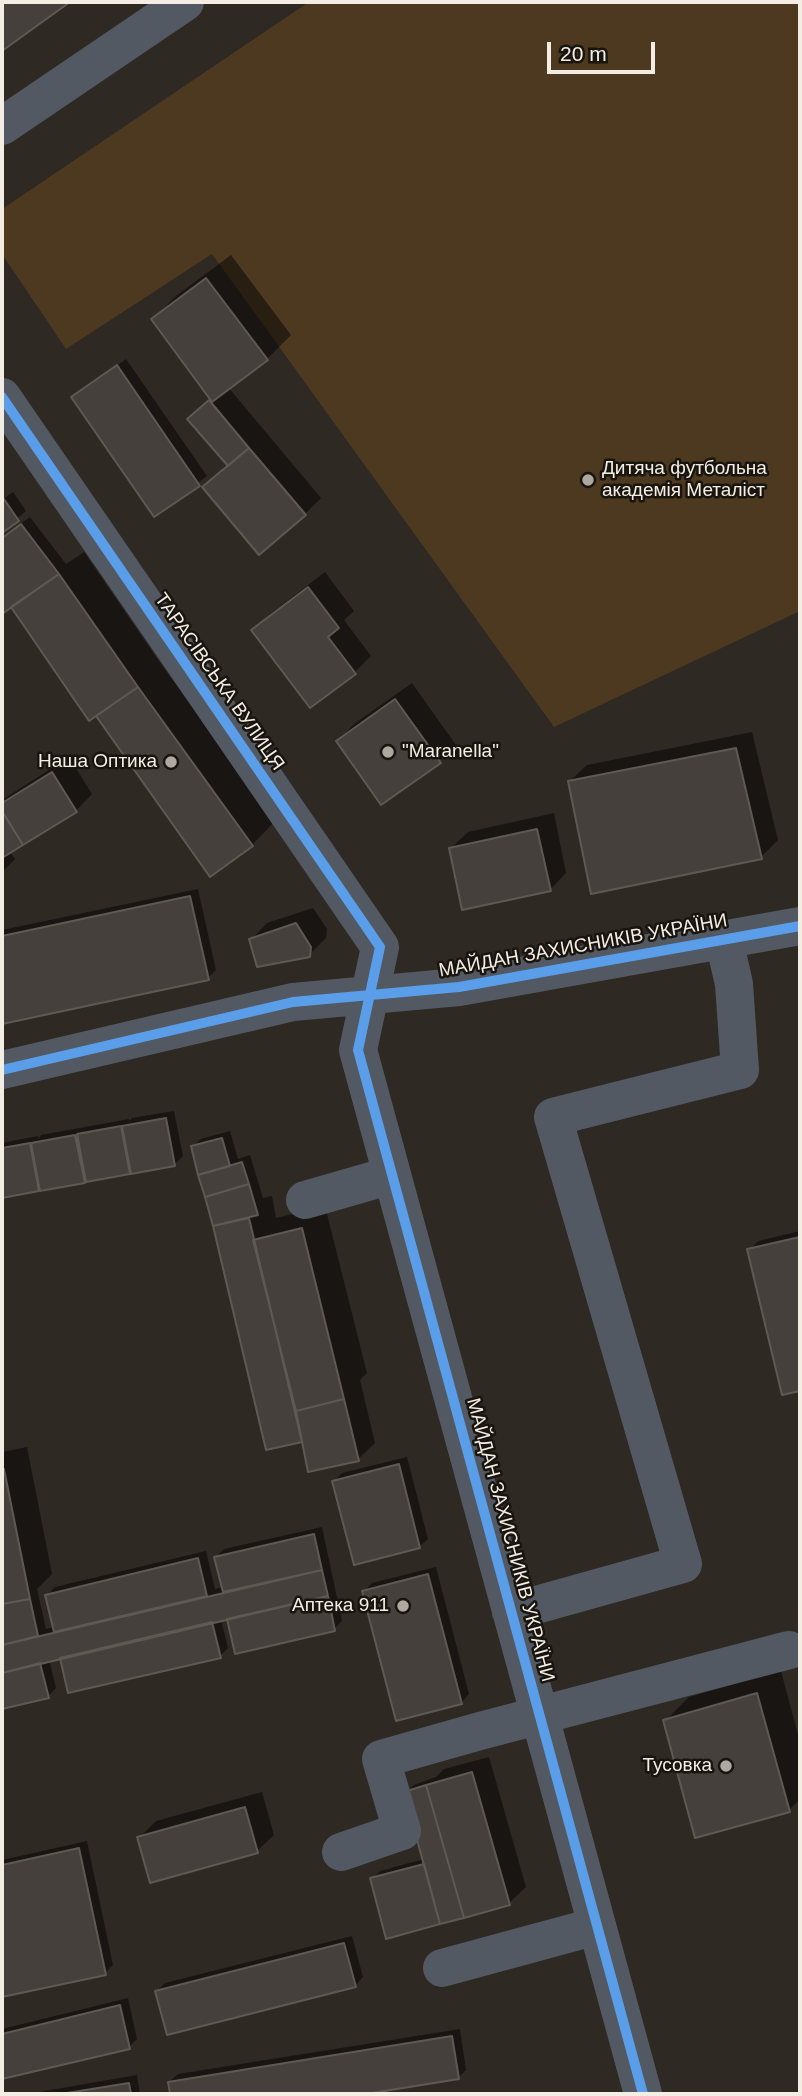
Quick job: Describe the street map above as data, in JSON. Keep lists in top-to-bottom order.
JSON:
{
  "streets": {
    "street": ["ТАРАСІВСЬКА ВУЛИЦЯ", "МАЙДАН ЗАХИСНИКІВ УКРАЇНИ"]
  },
  "crossings": [
    ["ТАРАСІВСЬКА ВУЛИЦЯ", "МАЙДАН ЗАХИСНИКІВ УКРАЇНИ"]
  ],
  "places": [
    "Дитяча футбольна академія Металіст",
    "\"Maranella\"",
    "Наша Оптика",
    "Аптека 911",
    "Тусовка"
  ],
  "scale_bar": "20 m"
}
